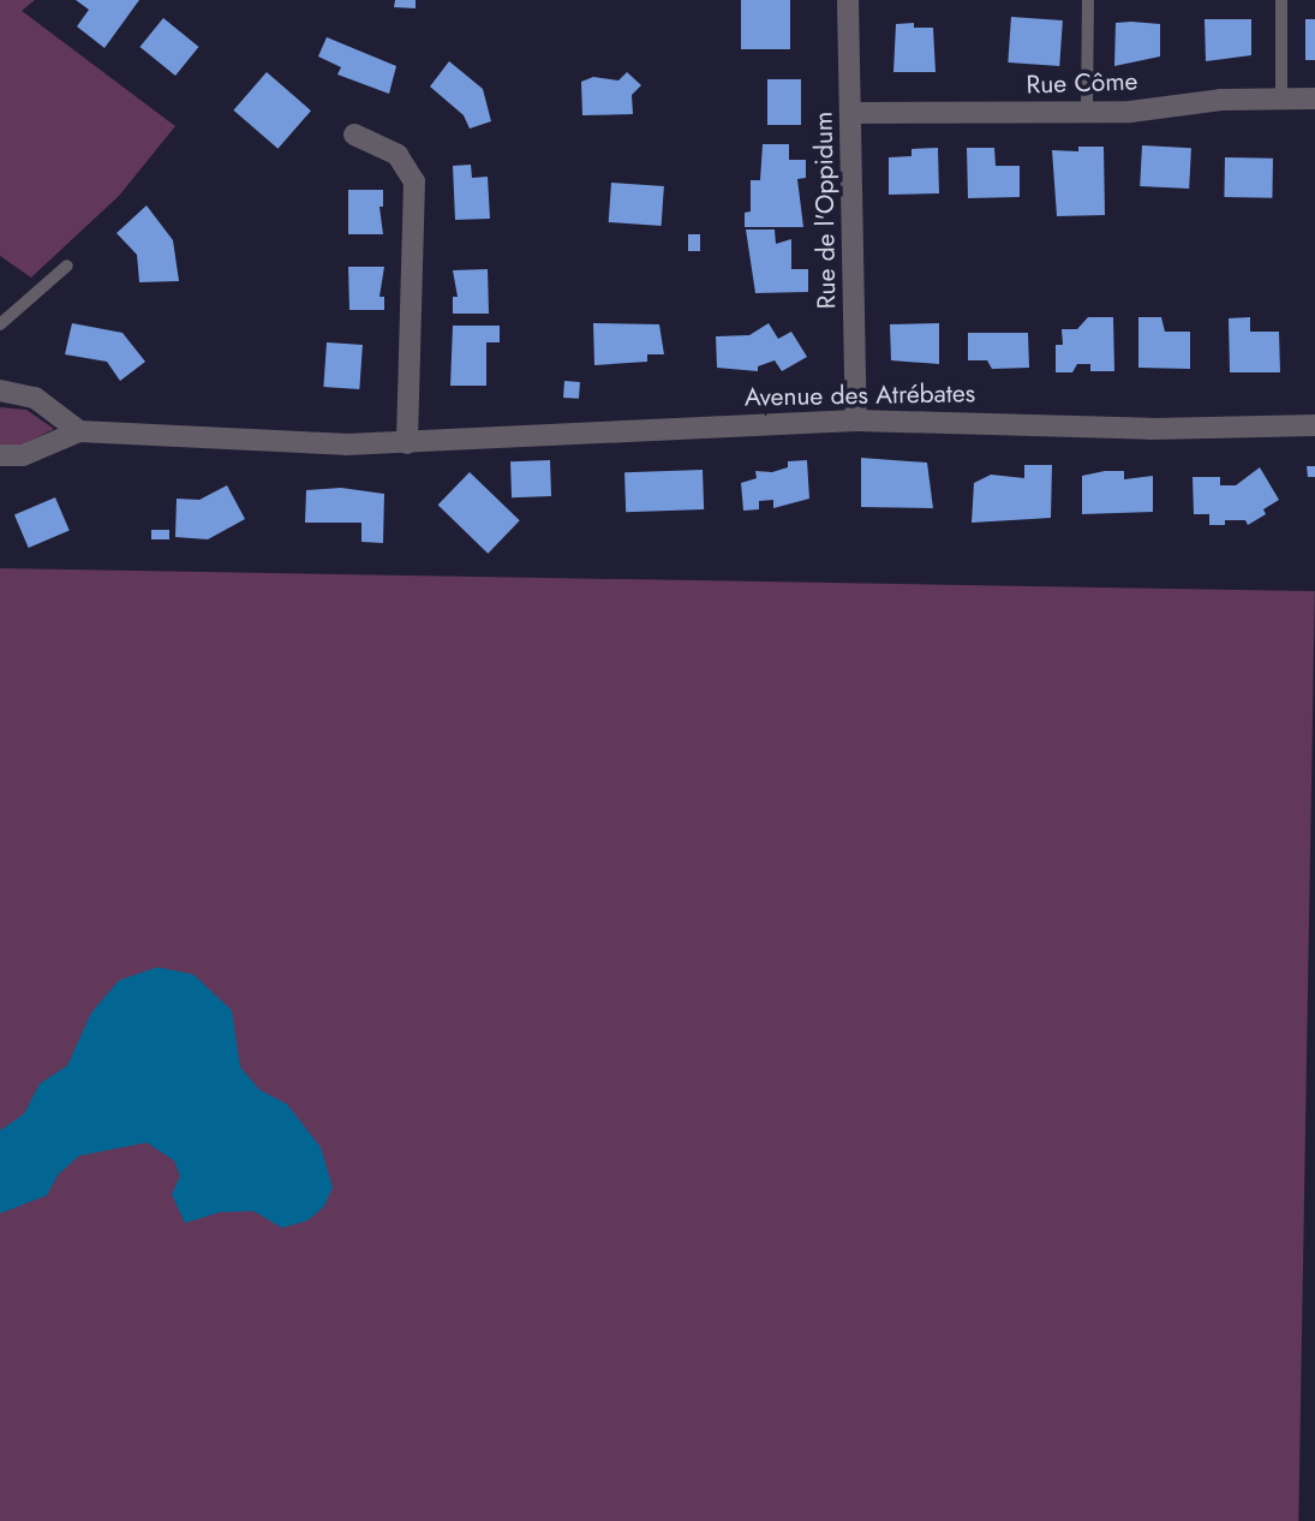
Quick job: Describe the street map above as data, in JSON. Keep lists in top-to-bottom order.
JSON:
{
  "streets": {
    "street": ["Rue Côme", "Rue de l'Oppidum", "Avenue des Atrébates"]
  },
  "crossings": [
    ["Rue Côme", "Rue de l'Oppidum"],
    ["Rue de l'Oppidum", "Avenue des Atrébates"]
  ]
}
